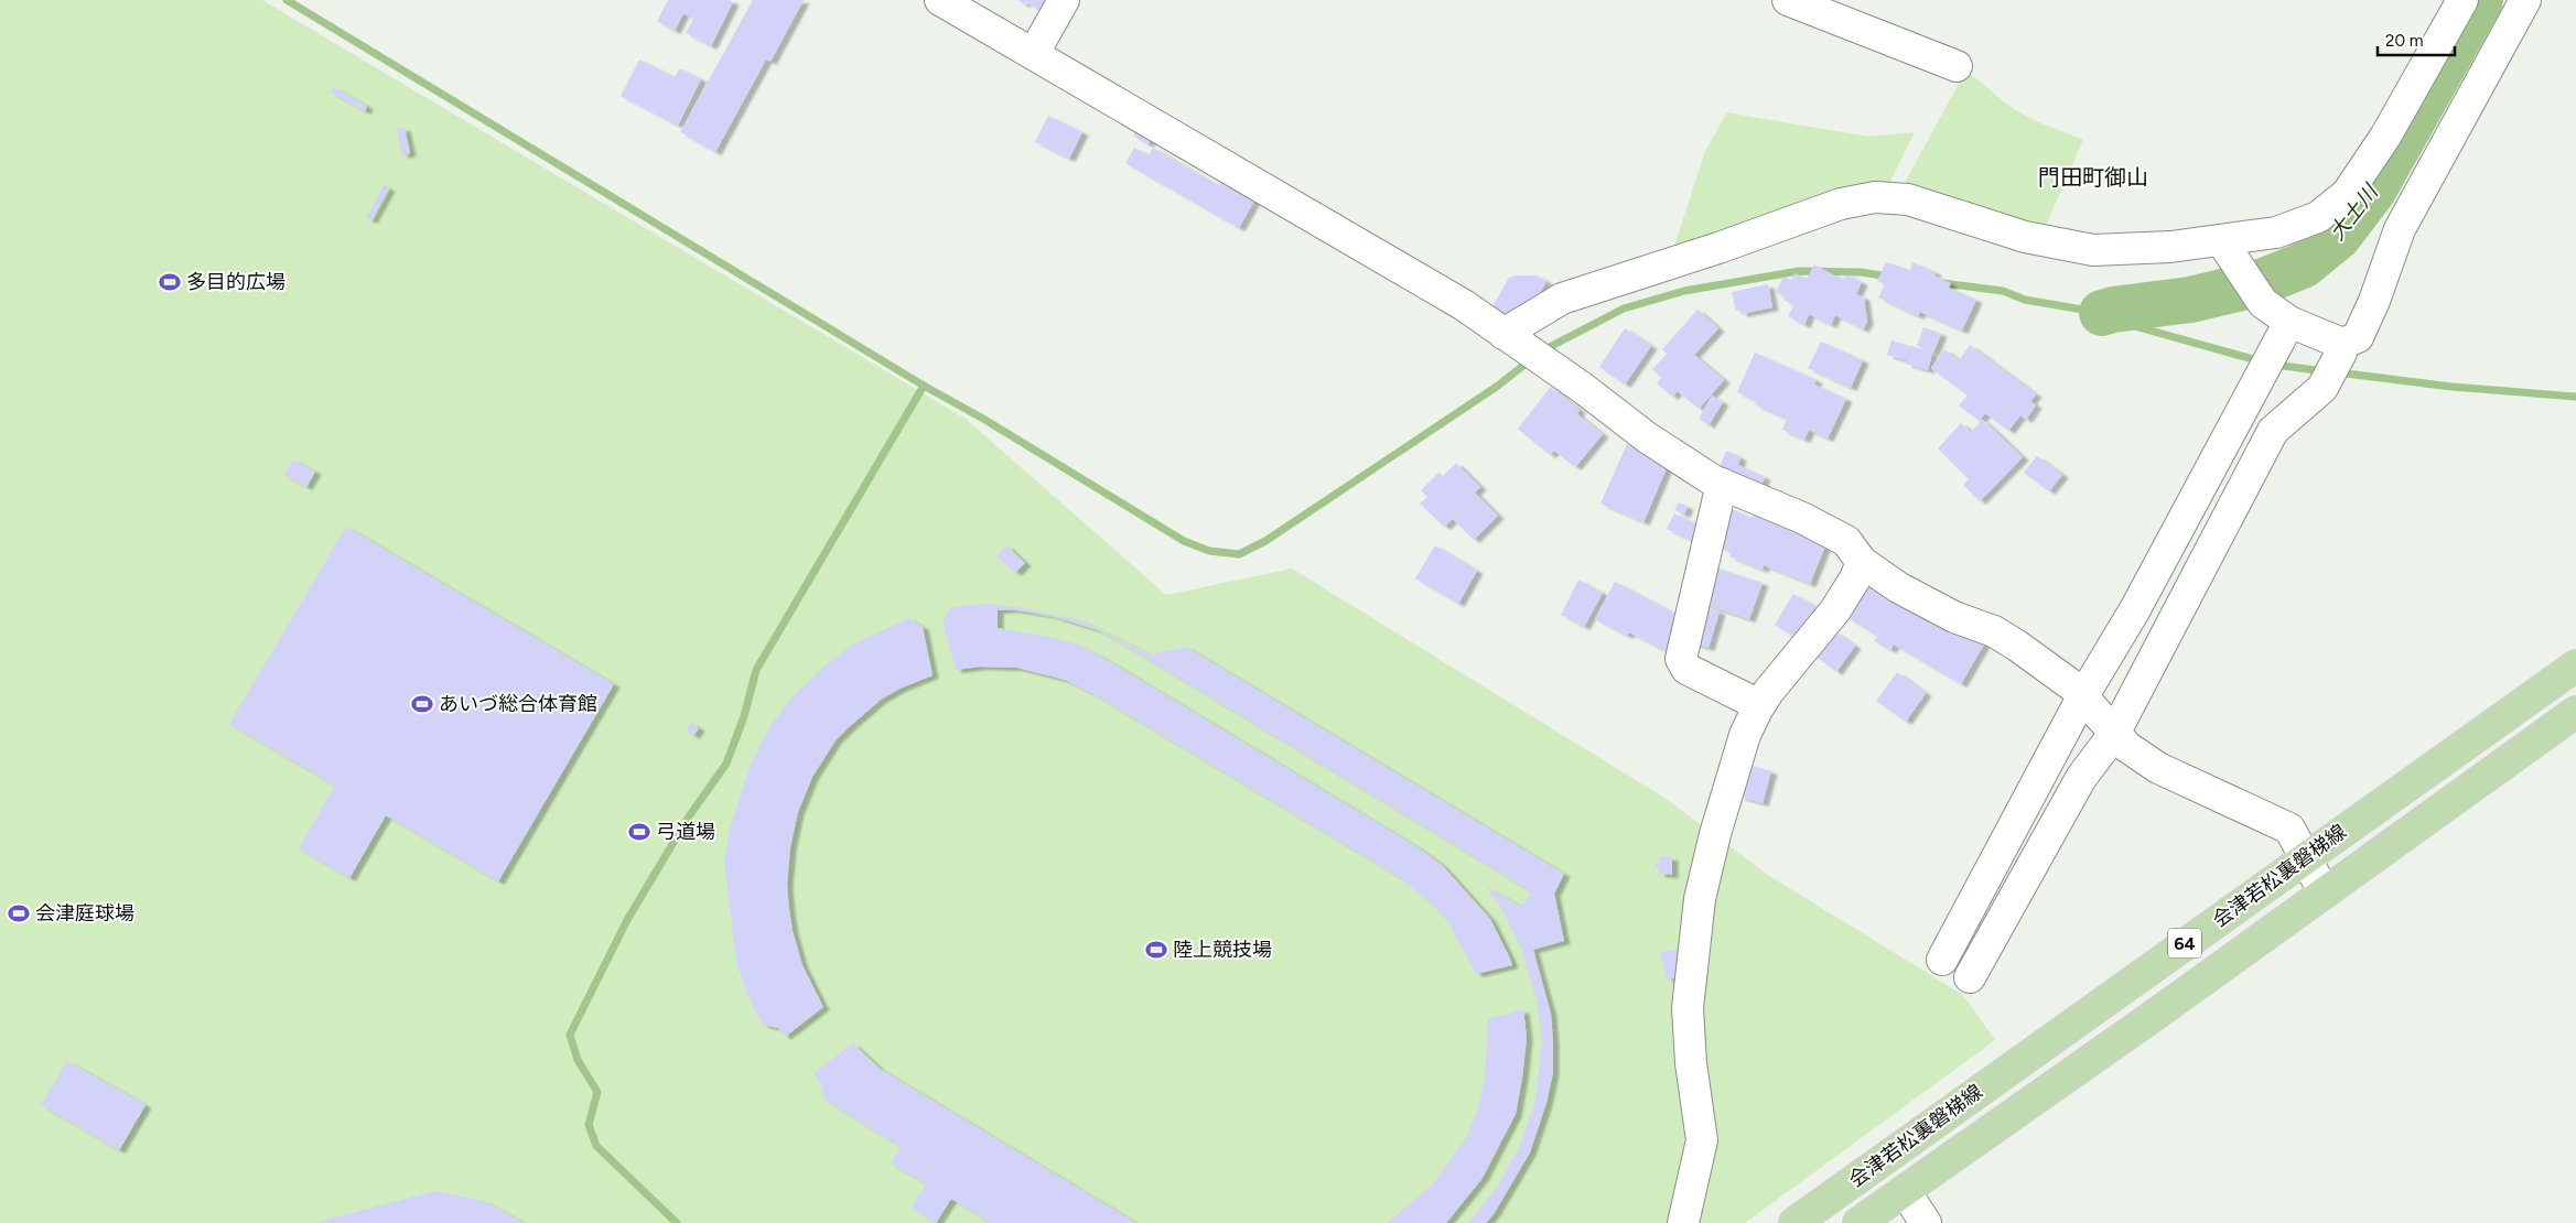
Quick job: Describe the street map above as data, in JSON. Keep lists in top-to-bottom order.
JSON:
{
  "streets": {
    "main road": ["会津若松裏磐梯線", "64"]
  },
  "districts": ["門田町御山"],
  "water": ["大土川"],
  "places": {
    "sports": [
      "多目的広場",
      "あいづ総合体育館",
      "弓道場",
      "会津庭球場",
      "陸上競技場"
    ]
  },
  "scale_bar": "20 m"
}
